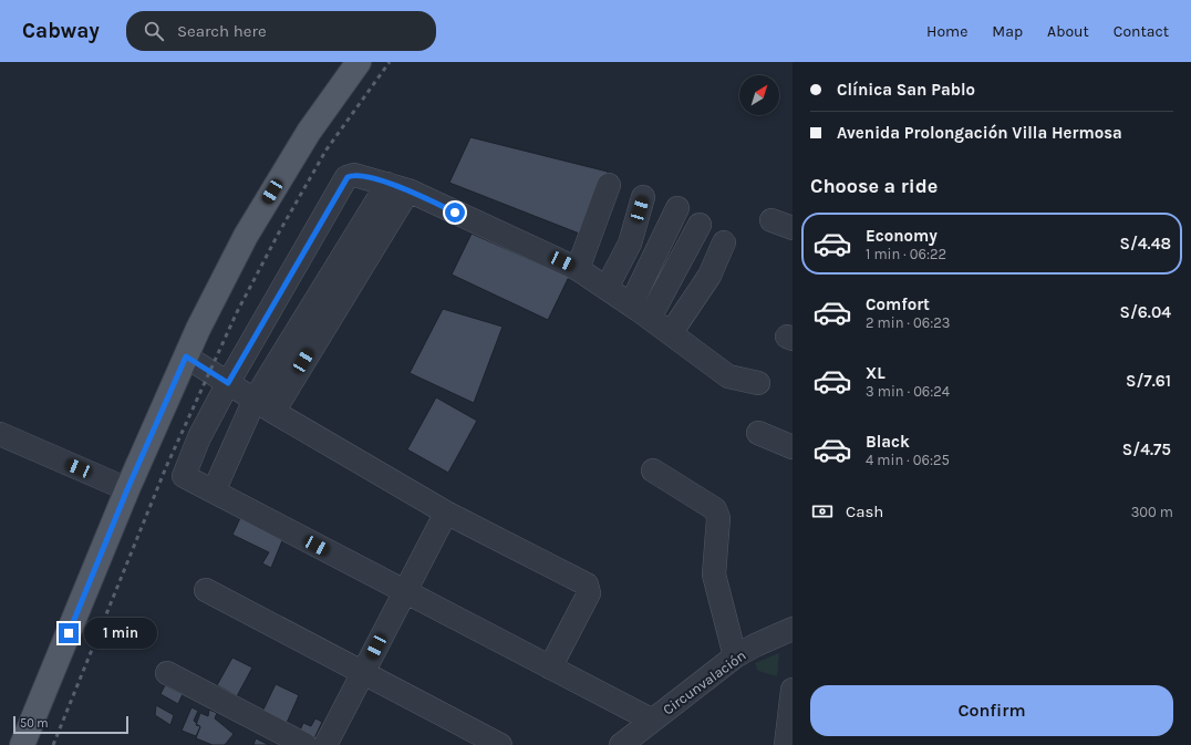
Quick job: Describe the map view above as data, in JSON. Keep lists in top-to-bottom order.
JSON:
{
  "streets": {
    "street": ["Circunvalación"]
  },
  "scale_bar": "50 m",
  "north": "top right",
  "page": {
    "header": "Cabway",
    "search": "Search here",
    "nav": [
      "Home",
      "Map",
      "About",
      "Contact"
    ],
    "banner": ["Clínica San Pablo", "Avenida Prolongación Villa Hermosa"],
    "heading": "Choose a ride",
    "list": [
      {
        "name": "Economy",
        "note": "1 min · 06:22",
        "value": "S/4.48"
      },
      {
        "name": "Comfort",
        "note": "2 min · 06:23",
        "value": "S/6.04"
      },
      {
        "name": "XL",
        "note": "3 min · 06:24",
        "value": "S/7.61"
      },
      {
        "name": "Black",
        "note": "4 min · 06:25",
        "value": "S/4.75"
      }
    ],
    "pay": ["Cash", "300 m"],
    "bubble": "1 min",
    "buttons": "Confirm",
    "scale": "50 m"
  }
}
